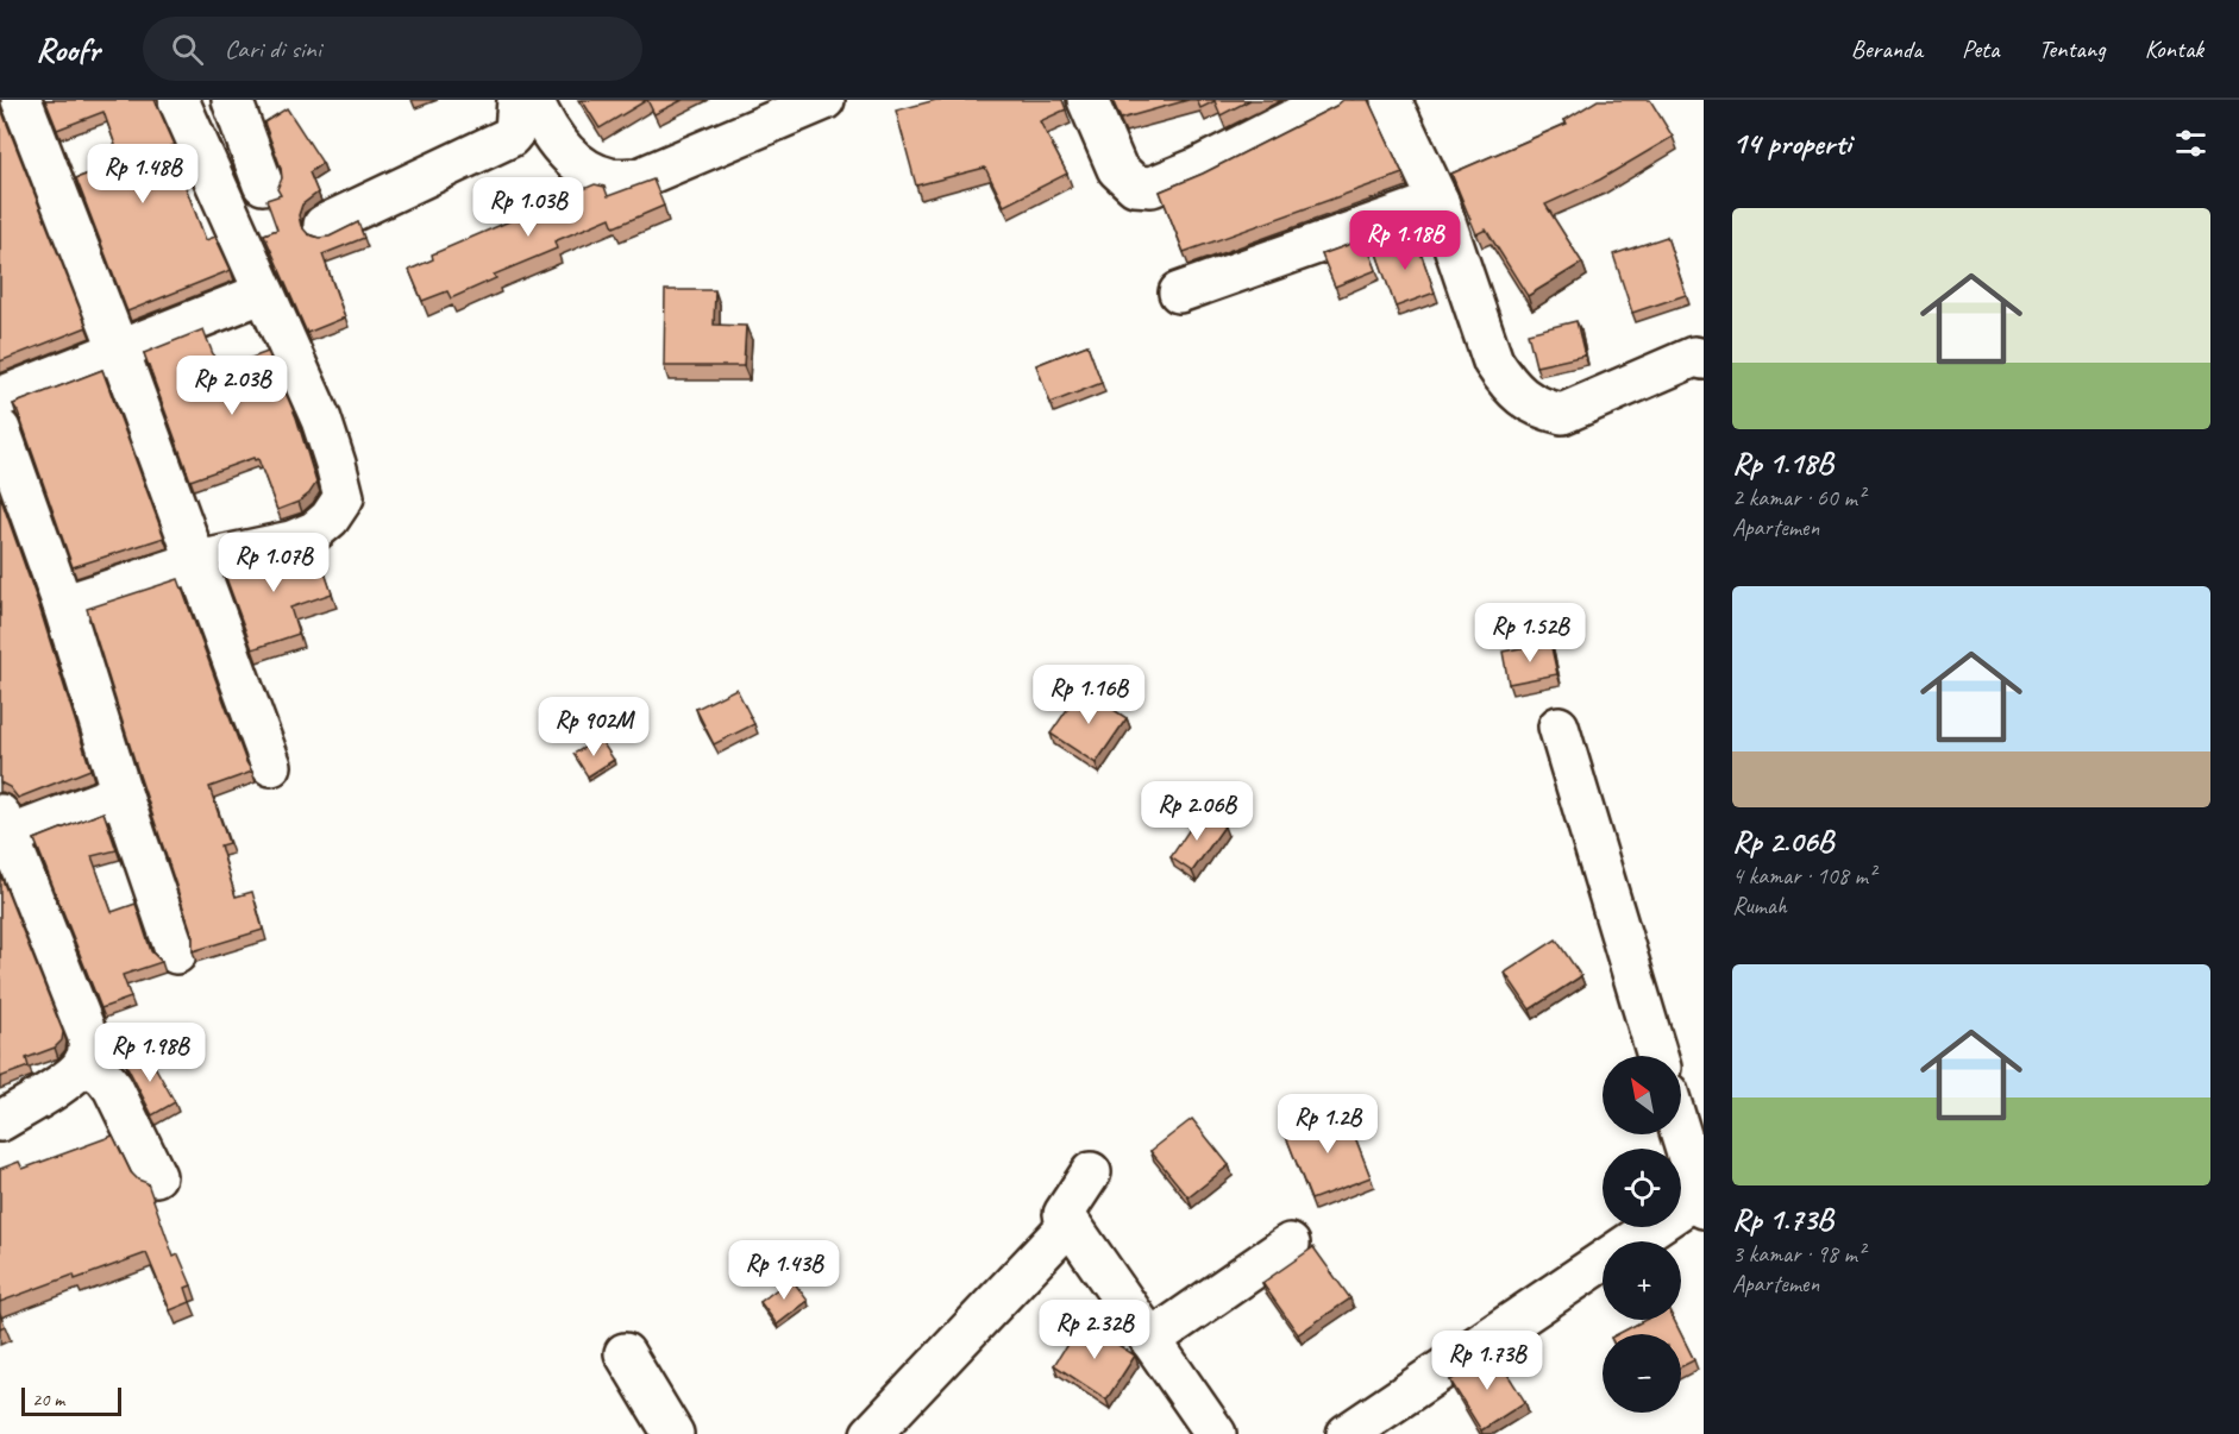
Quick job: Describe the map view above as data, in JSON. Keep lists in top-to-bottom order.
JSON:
{
  "scale_bar": "20 m",
  "north": "top left",
  "page": {
    "header": "Roofr",
    "search": "Cari di sini",
    "nav": [
      "Beranda",
      "Peta",
      "Tentang",
      "Kontak"
    ],
    "heading": "14 properti",
    "price": [
      "Rp 1.48B",
      "Rp 1.03B",
      "Rp 1.18B",
      "Rp 2.03B",
      "Rp 1.07B",
      "Rp 1.52B",
      "Rp 1.16B",
      "Rp 902M",
      "Rp 2.06B",
      "Rp 1.98B",
      "Rp 1.2B",
      "Rp 1.43B",
      "Rp 2.32B",
      "Rp 1.73B"
    ],
    "list": [
      {
        "name": "Rp 1.18B",
        "note": "2 kamar · 60 m² · Apartemen"
      },
      {
        "name": "Rp 2.06B",
        "note": "4 kamar · 108 m² · Rumah"
      },
      {
        "name": "Rp 1.73B",
        "note": "3 kamar · 98 m² · Apartemen"
      }
    ],
    "map_buttons": ["+", "−"],
    "scale": "20 m"
  }
}
